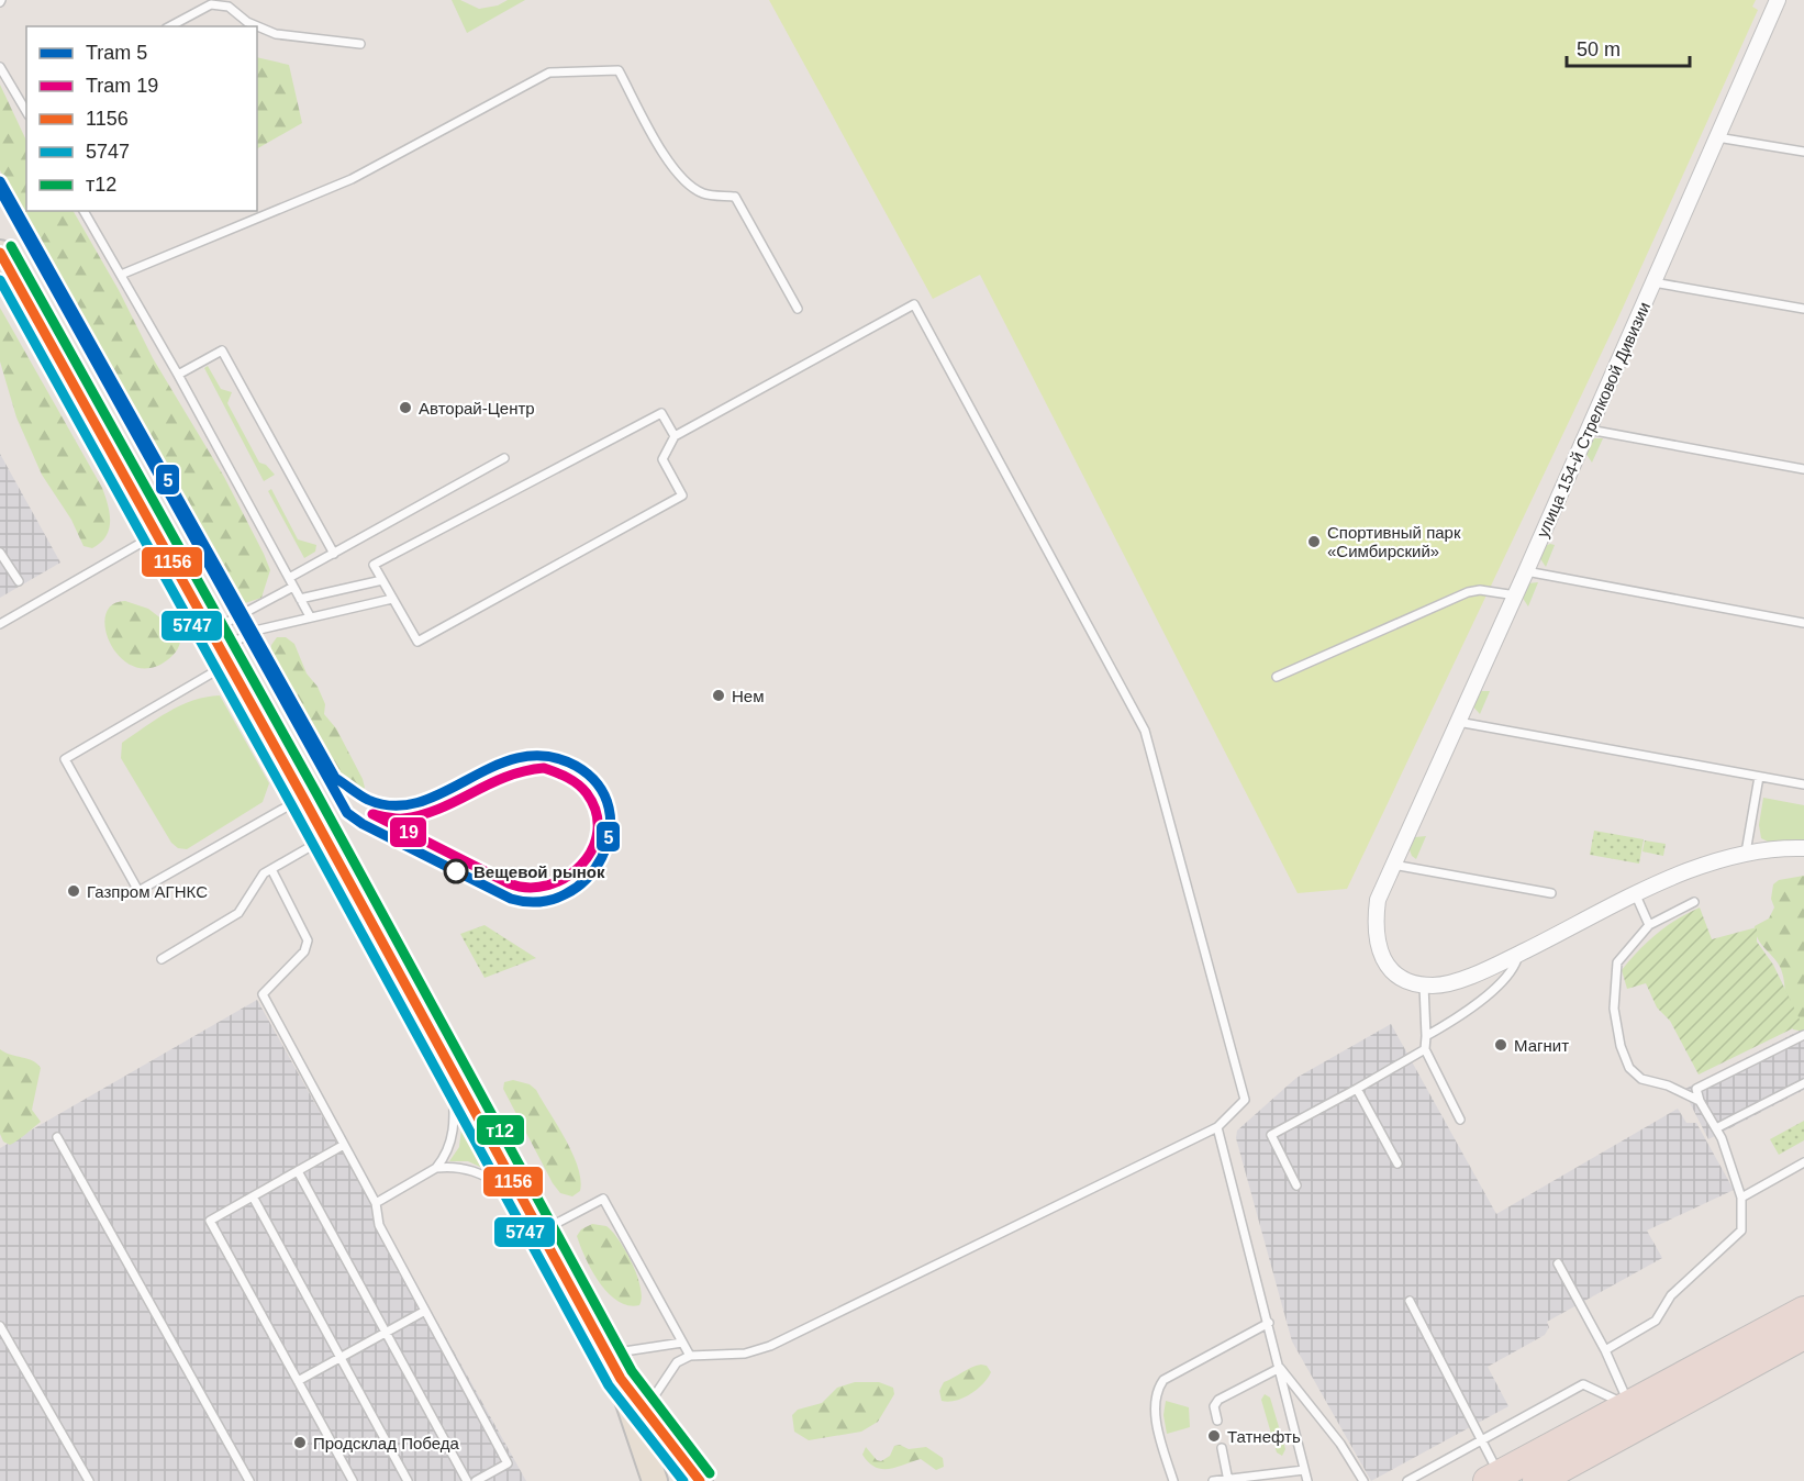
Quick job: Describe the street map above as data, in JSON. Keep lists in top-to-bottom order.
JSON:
{
  "streets": {
    "street": ["улица 154-й Стрелковой Дивизии"]
  },
  "places": [
    "Авторай-Центр",
    "Спортивный парк «Симбирский»",
    "Нем",
    "Вещевой рынок",
    "Газпром АГНКС",
    "Магнит",
    "Татнефть",
    "Продсклад Победа"
  ],
  "lines": [
    "tram line 5",
    "transit line т12",
    "transit line 1156",
    "transit line 5747",
    "tram line 19"
  ],
  "legend": [
    "Tram 5",
    "Tram 19",
    "1156",
    "5747",
    "т12"
  ],
  "scale_bar": "50 m"
}
